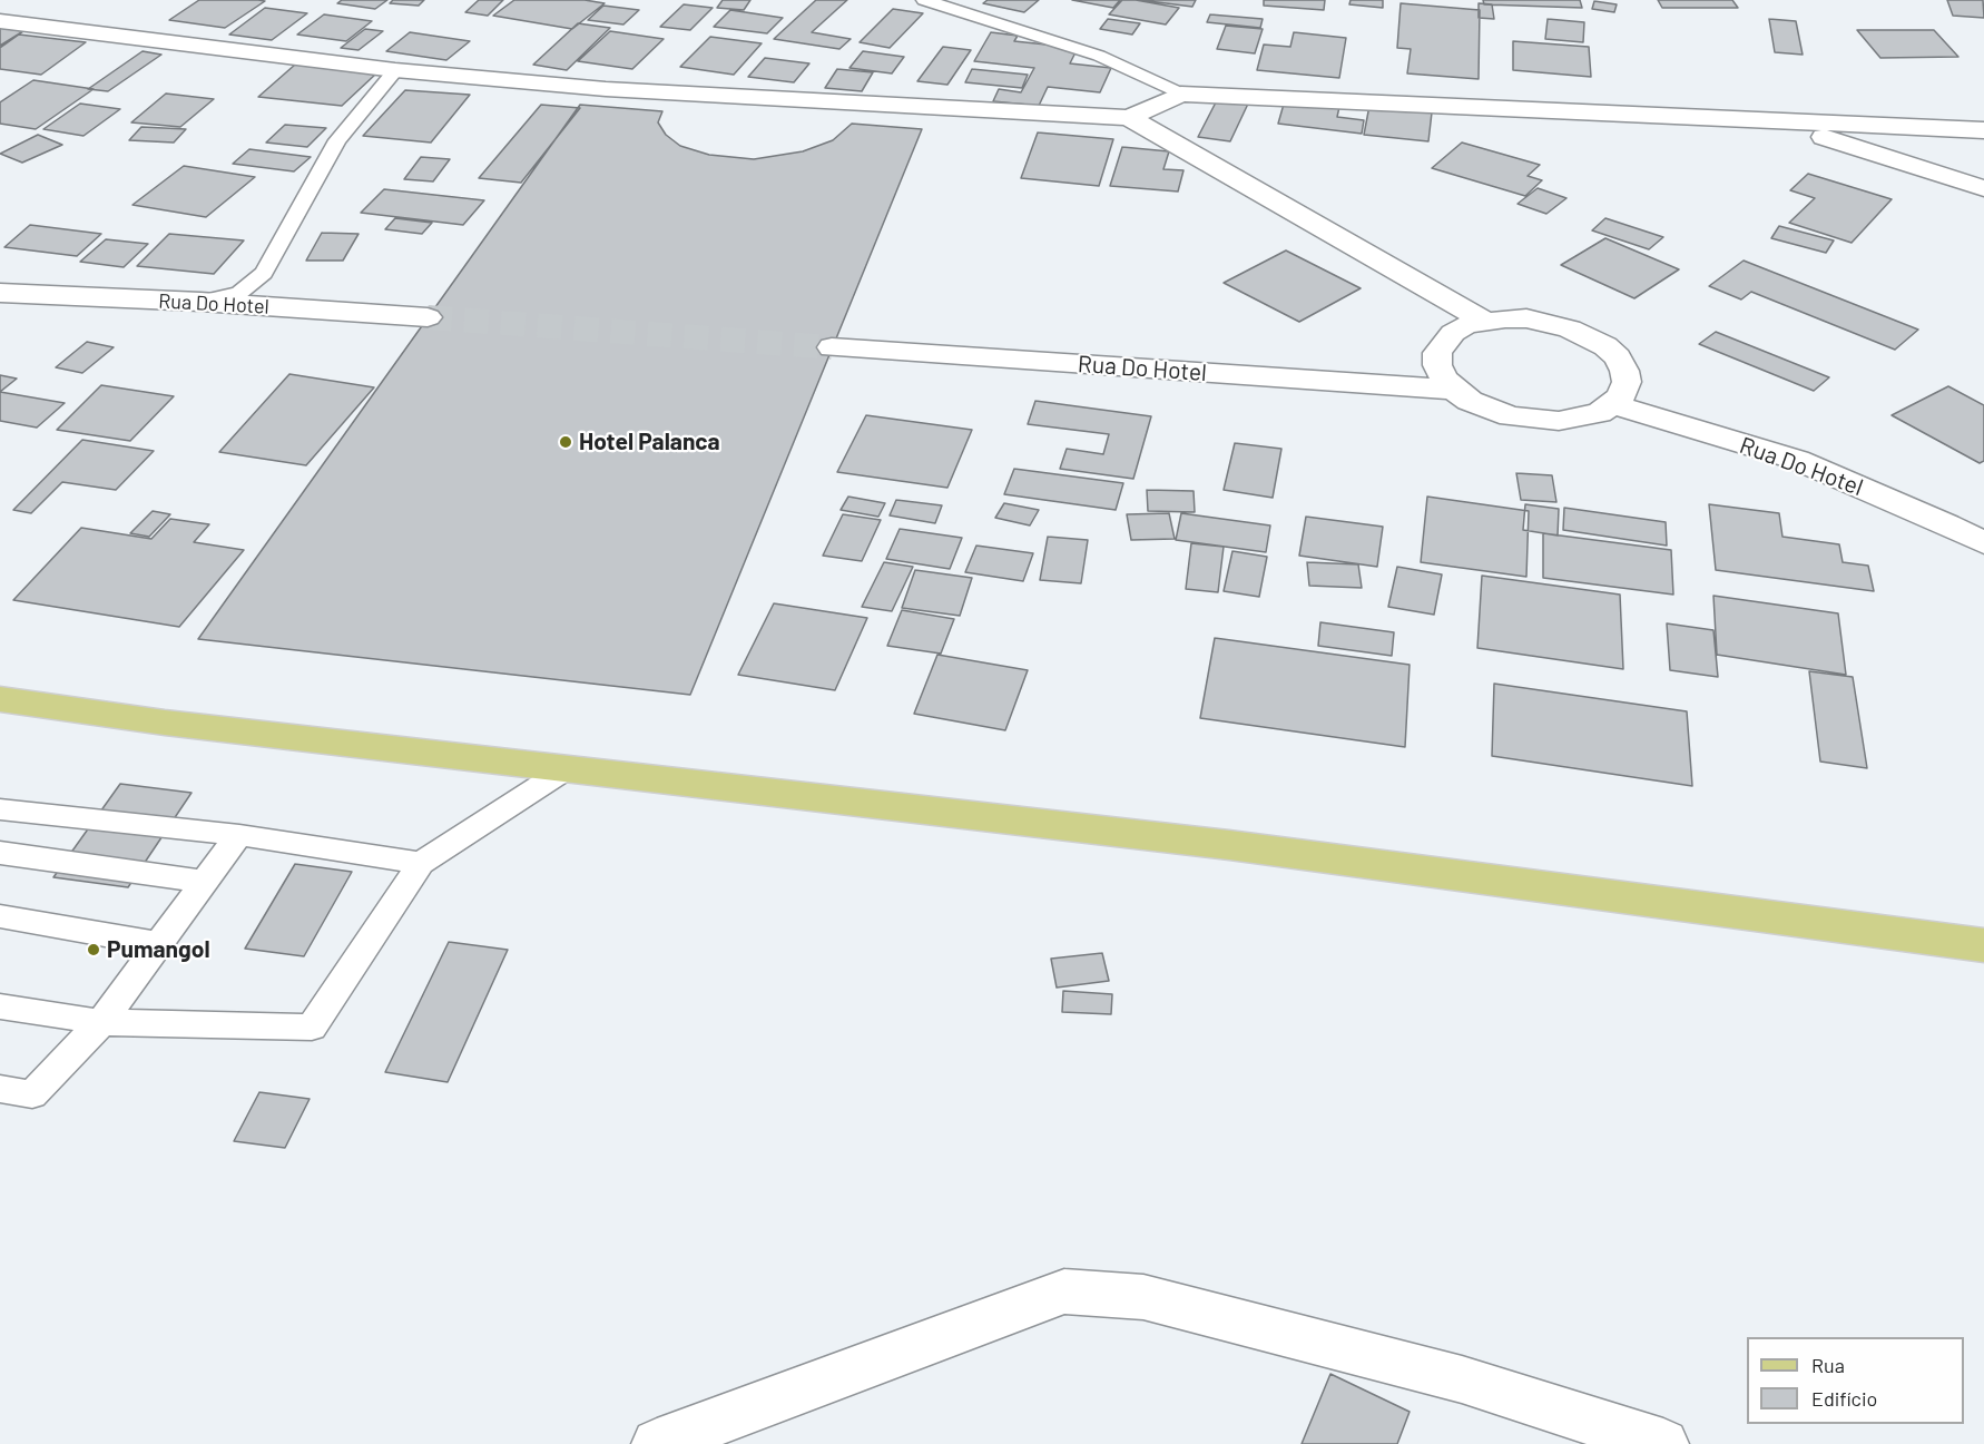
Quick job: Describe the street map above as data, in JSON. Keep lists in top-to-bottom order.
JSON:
{
  "streets": {
    "street": ["Rua Do Hotel"]
  },
  "places": ["Hotel Palanca", "Pumangol"],
  "legend": ["Rua", "Edifício"]
}
